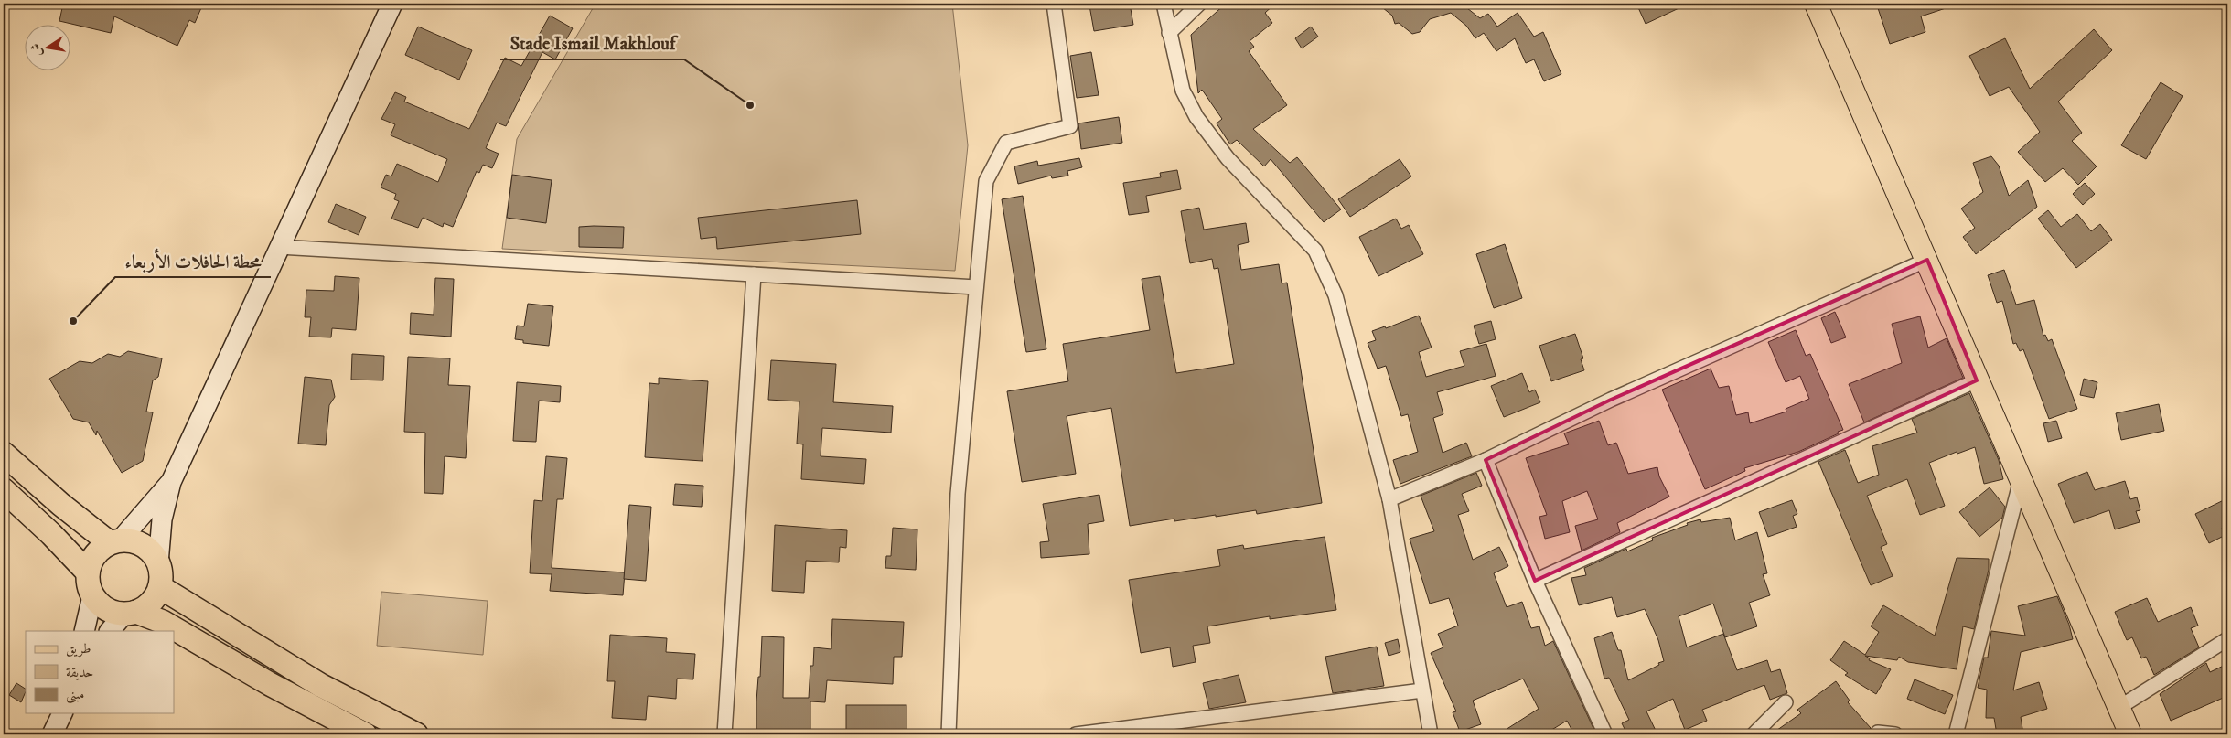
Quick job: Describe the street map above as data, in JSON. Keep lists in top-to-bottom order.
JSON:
{
  "places": ["Stade Ismail Makhlouf", "محطة الحافلات الأربعاء"],
  "legend": ["طريق", "حديقة", "مبنى"],
  "north": "left"
}
